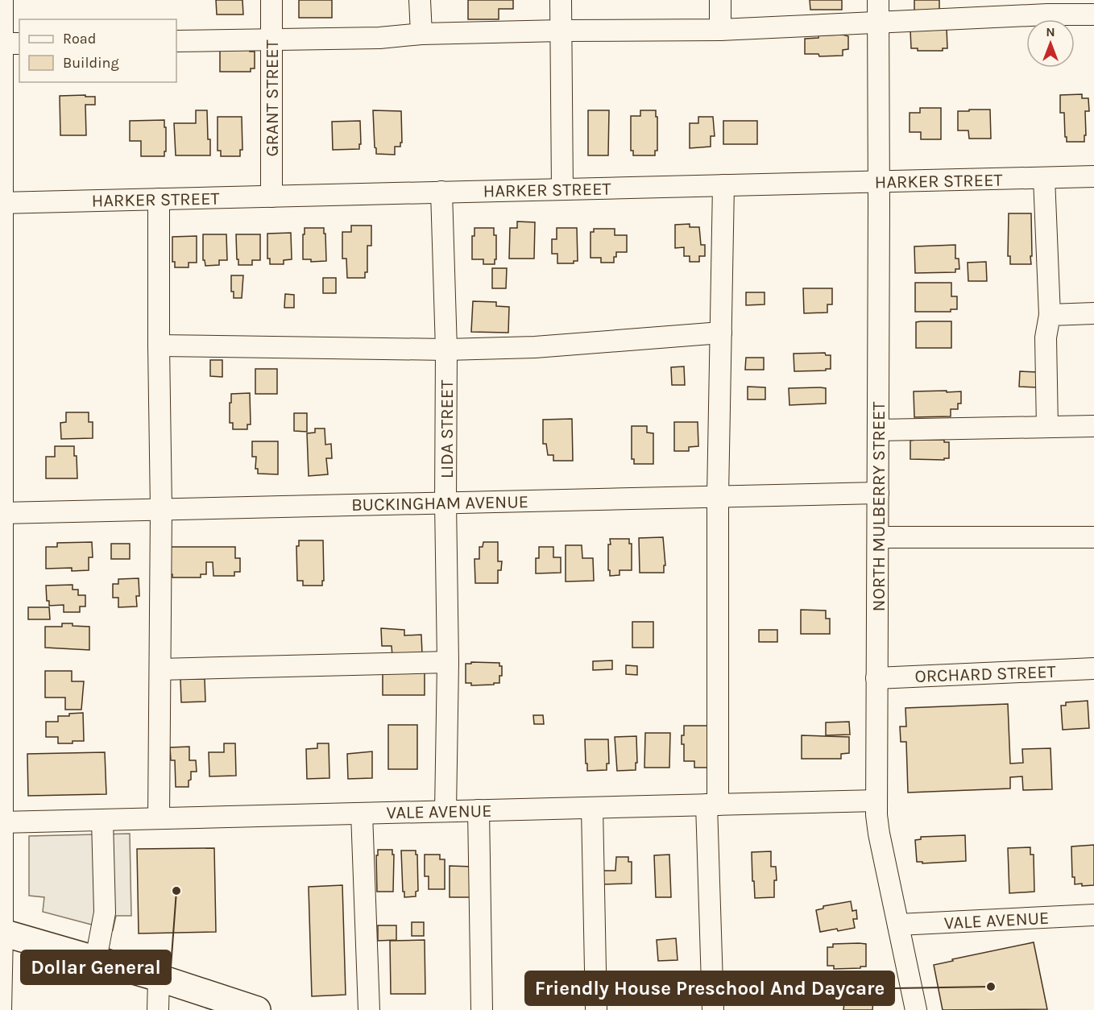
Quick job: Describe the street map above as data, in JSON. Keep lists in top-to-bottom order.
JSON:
{
  "streets": {
    "street": [
      "GRANT STREET",
      "HARKER STREET",
      "LIDA STREET",
      "BUCKINGHAM AVENUE",
      "NORTH MULBERRY STREET",
      "ORCHARD STREET",
      "VALE AVENUE"
    ]
  },
  "crossings": [
    ["GRANT STREET", "HARKER STREET"],
    ["HARKER STREET", "LIDA STREET"],
    ["HARKER STREET", "NORTH MULBERRY STREET"],
    ["LIDA STREET", "BUCKINGHAM AVENUE"],
    ["LIDA STREET", "VALE AVENUE"],
    ["BUCKINGHAM AVENUE", "NORTH MULBERRY STREET"],
    ["NORTH MULBERRY STREET", "ORCHARD STREET"],
    ["NORTH MULBERRY STREET", "VALE AVENUE"]
  ],
  "places": ["Dollar General", "Friendly House Preschool And Daycare"],
  "legend": ["Road", "Building"],
  "north": "top"
}
